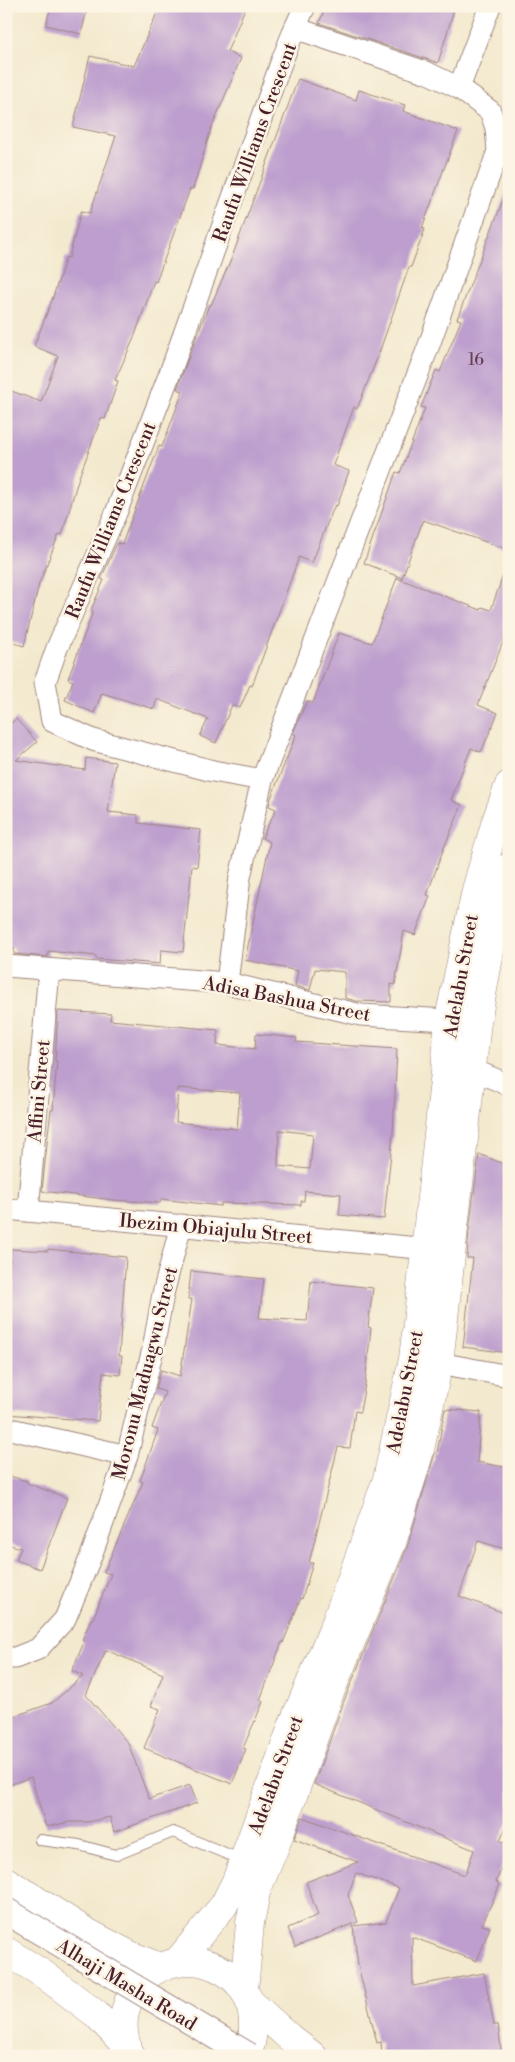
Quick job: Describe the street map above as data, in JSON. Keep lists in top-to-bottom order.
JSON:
{
  "streets": {
    "main road": ["Adelabu Street"],
    "street": [
      "Raufu Williams Crescent",
      "Adisa Bashua Street",
      "Affini Street",
      "Ibezim Obiajulu Street",
      "Moronu Maduagwu Street",
      "Alhaji Masha Road"
    ]
  },
  "crossings": [
    ["Raufu Williams Crescent", "Adisa Bashua Street"],
    ["Adelabu Street", "Adisa Bashua Street"],
    ["Adelabu Street", "Ibezim Obiajulu Street"],
    ["Adelabu Street", "Alhaji Masha Road"],
    ["Adisa Bashua Street", "Affini Street"],
    ["Affini Street", "Ibezim Obiajulu Street"],
    ["Ibezim Obiajulu Street", "Moronu Maduagwu Street"]
  ],
  "house_numbers": ["16"]
}
